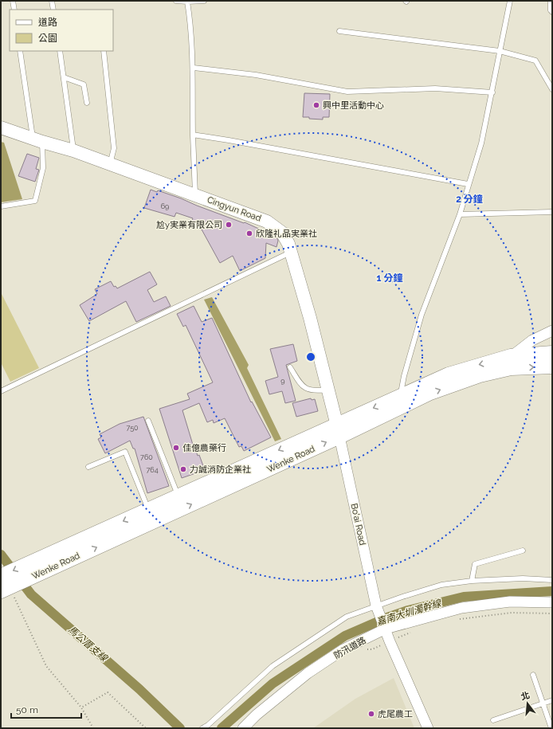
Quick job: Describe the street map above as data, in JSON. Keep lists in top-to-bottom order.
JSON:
{
  "streets": {
    "main road": ["Wenke Road"],
    "street": ["Cingyun Road", "Bo'ai Road", "防汛道路"]
  },
  "crossings": [
    ["Cingyun Road", "Wenke Road"],
    ["Cingyun Road", "Bo'ai Road"],
    ["Wenke Road", "Bo'ai Road"],
    ["Bo'ai Road", "防汛道路"]
  ],
  "water": ["嘉南大圳濁幹線", "馬公厝支線"],
  "places": [
    "興中里活動中心",
    "尬y実業有限公司",
    "欣隆礼品実業社",
    "佳億農藥行",
    "力誠消防企業社",
    "虎尾農工"
  ],
  "house_numbers": [
    "69",
    "9",
    "750",
    "760",
    "764"
  ],
  "legend": ["道路", "公園"],
  "scale_bar": "50 m",
  "north": "top",
  "rings": ["2 分鐘", "1 分鐘"]
}
